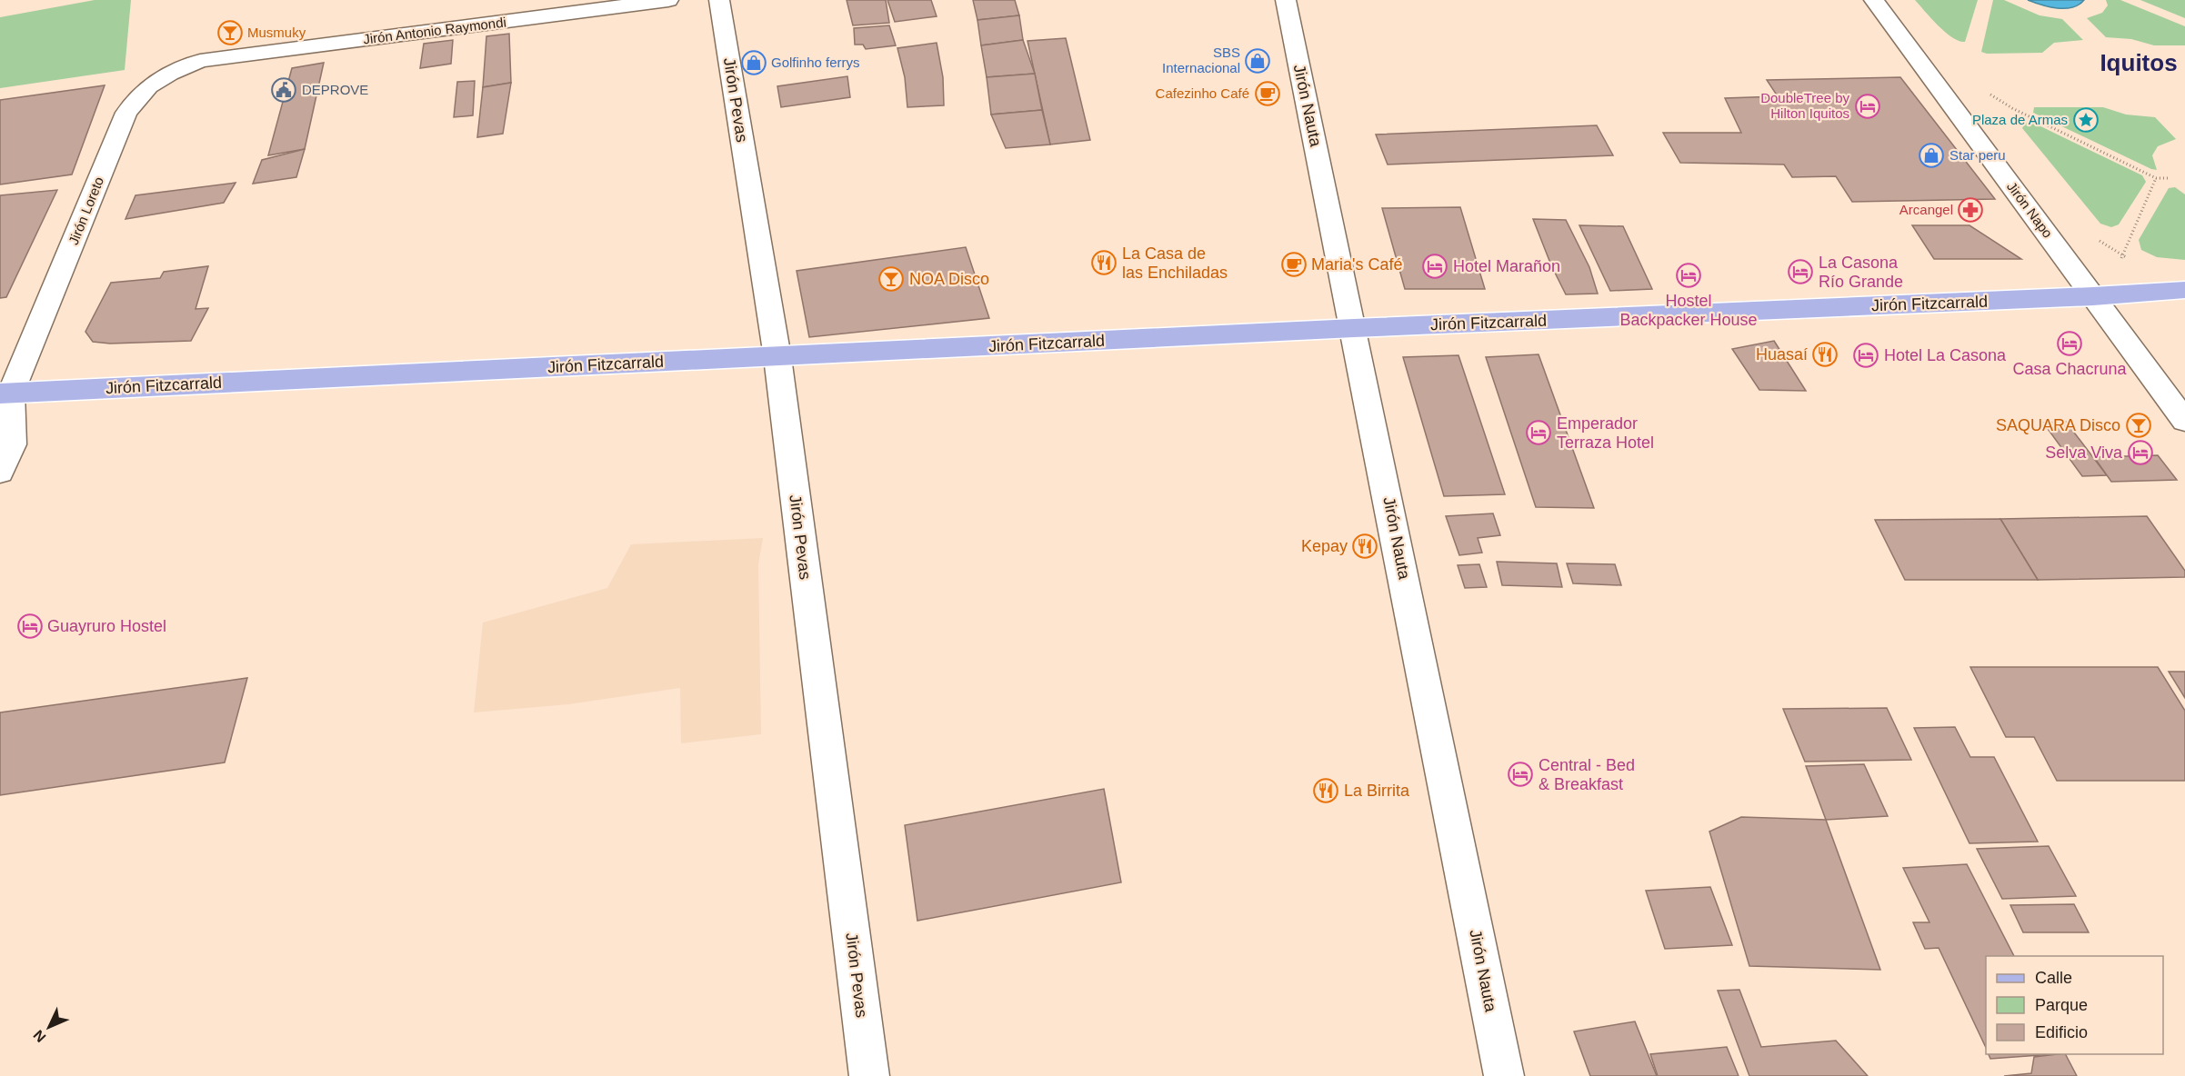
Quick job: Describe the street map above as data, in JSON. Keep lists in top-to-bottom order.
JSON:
{
  "streets": {
    "main road": ["Jirón Fitzcarrald"],
    "street": [
      "Jirón Antonio Raymondi",
      "Jirón Pevas",
      "Jirón Nauta",
      "Jirón Napo",
      "Jirón Loreto"
    ]
  },
  "crossings": [
    ["Jirón Antonio Raymondi", "Jirón Loreto"],
    ["Jirón Pevas", "Jirón Fitzcarrald"],
    ["Jirón Nauta", "Jirón Fitzcarrald"],
    ["Jirón Napo", "Jirón Fitzcarrald"],
    ["Jirón Loreto", "Jirón Fitzcarrald"]
  ],
  "districts": ["Iquitos"],
  "places": {
    "bar": ["Musmuky", "NOA Disco", "SAQUARA Disco"],
    "shop": ["SBS Internacional", "Golfinho ferrys", "Star peru"],
    "public building": ["DEPROVE"],
    "cafe": ["Cafezinho Café", "Maria's Café"],
    "hotel": [
      "DoubleTree by Hilton Iquitos",
      "Hotel Marañon",
      "La Casona Río Grande",
      "Hostel Backpacker House",
      "Casa Chacruna",
      "Hotel La Casona",
      "Emperador Terraza Hotel",
      "Selva Viva",
      "Guayruro Hostel",
      "Central - Bed & Breakfast"
    ],
    "place": ["Plaza de Armas"],
    "pharmacy": ["Arcangel"],
    "restaurant": [
      "La Casa de las Enchiladas",
      "Huasaí",
      "Kepay",
      "La Birrita"
    ]
  },
  "legend": ["Calle", "Parque", "Edificio"],
  "north": "bottom left"
}
